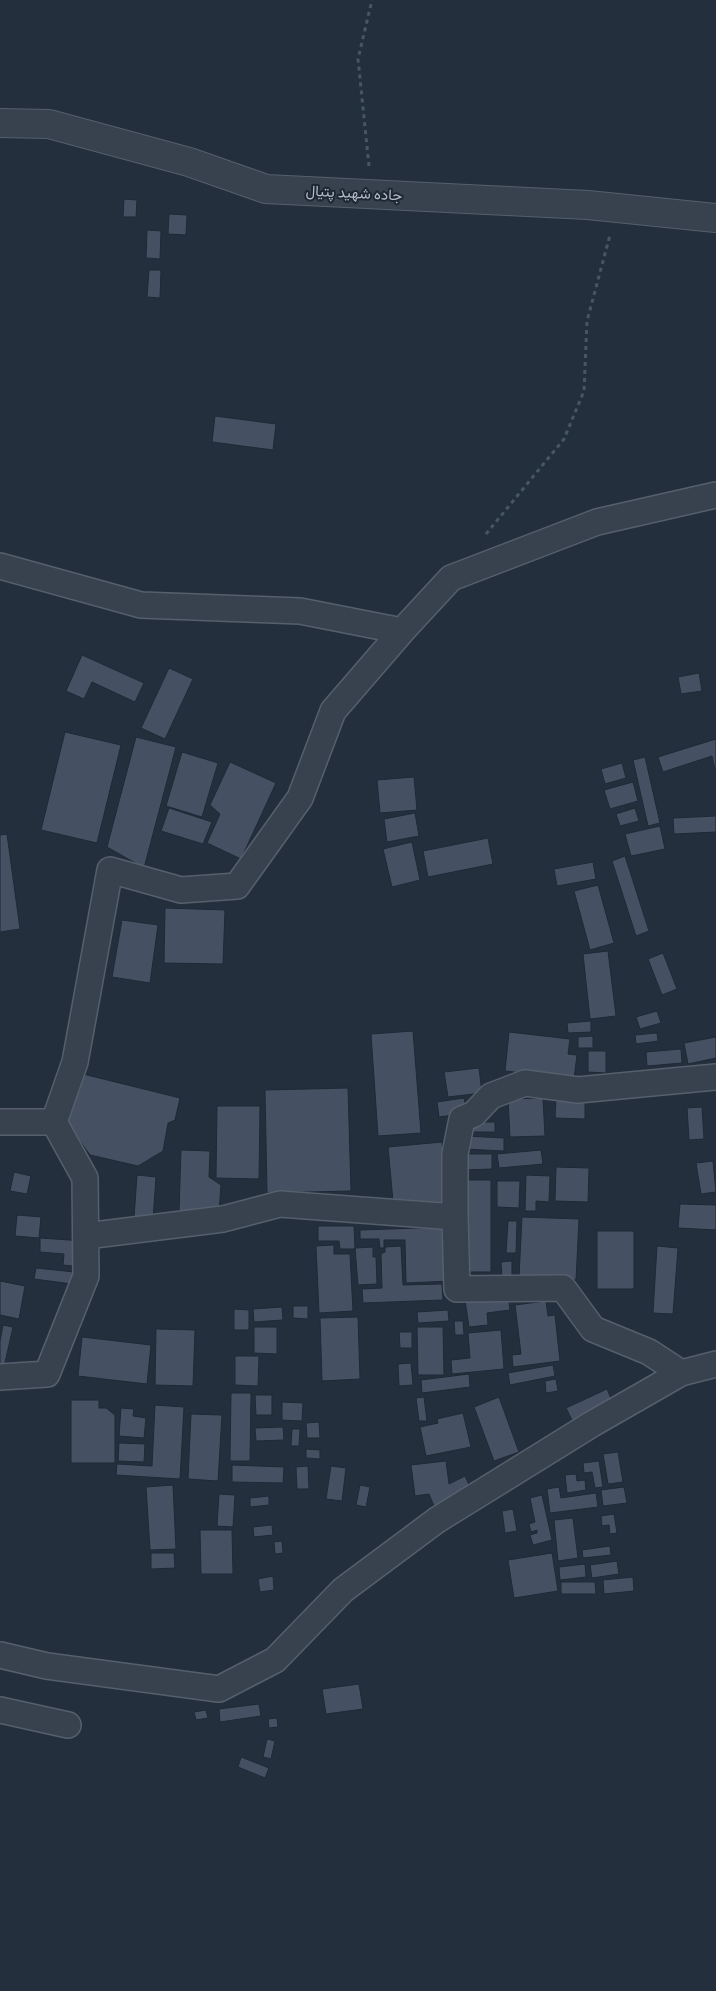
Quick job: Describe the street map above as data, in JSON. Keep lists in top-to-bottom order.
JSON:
{
  "streets": {
    "street": ["جاده شهید پتیال"]
  }
}
